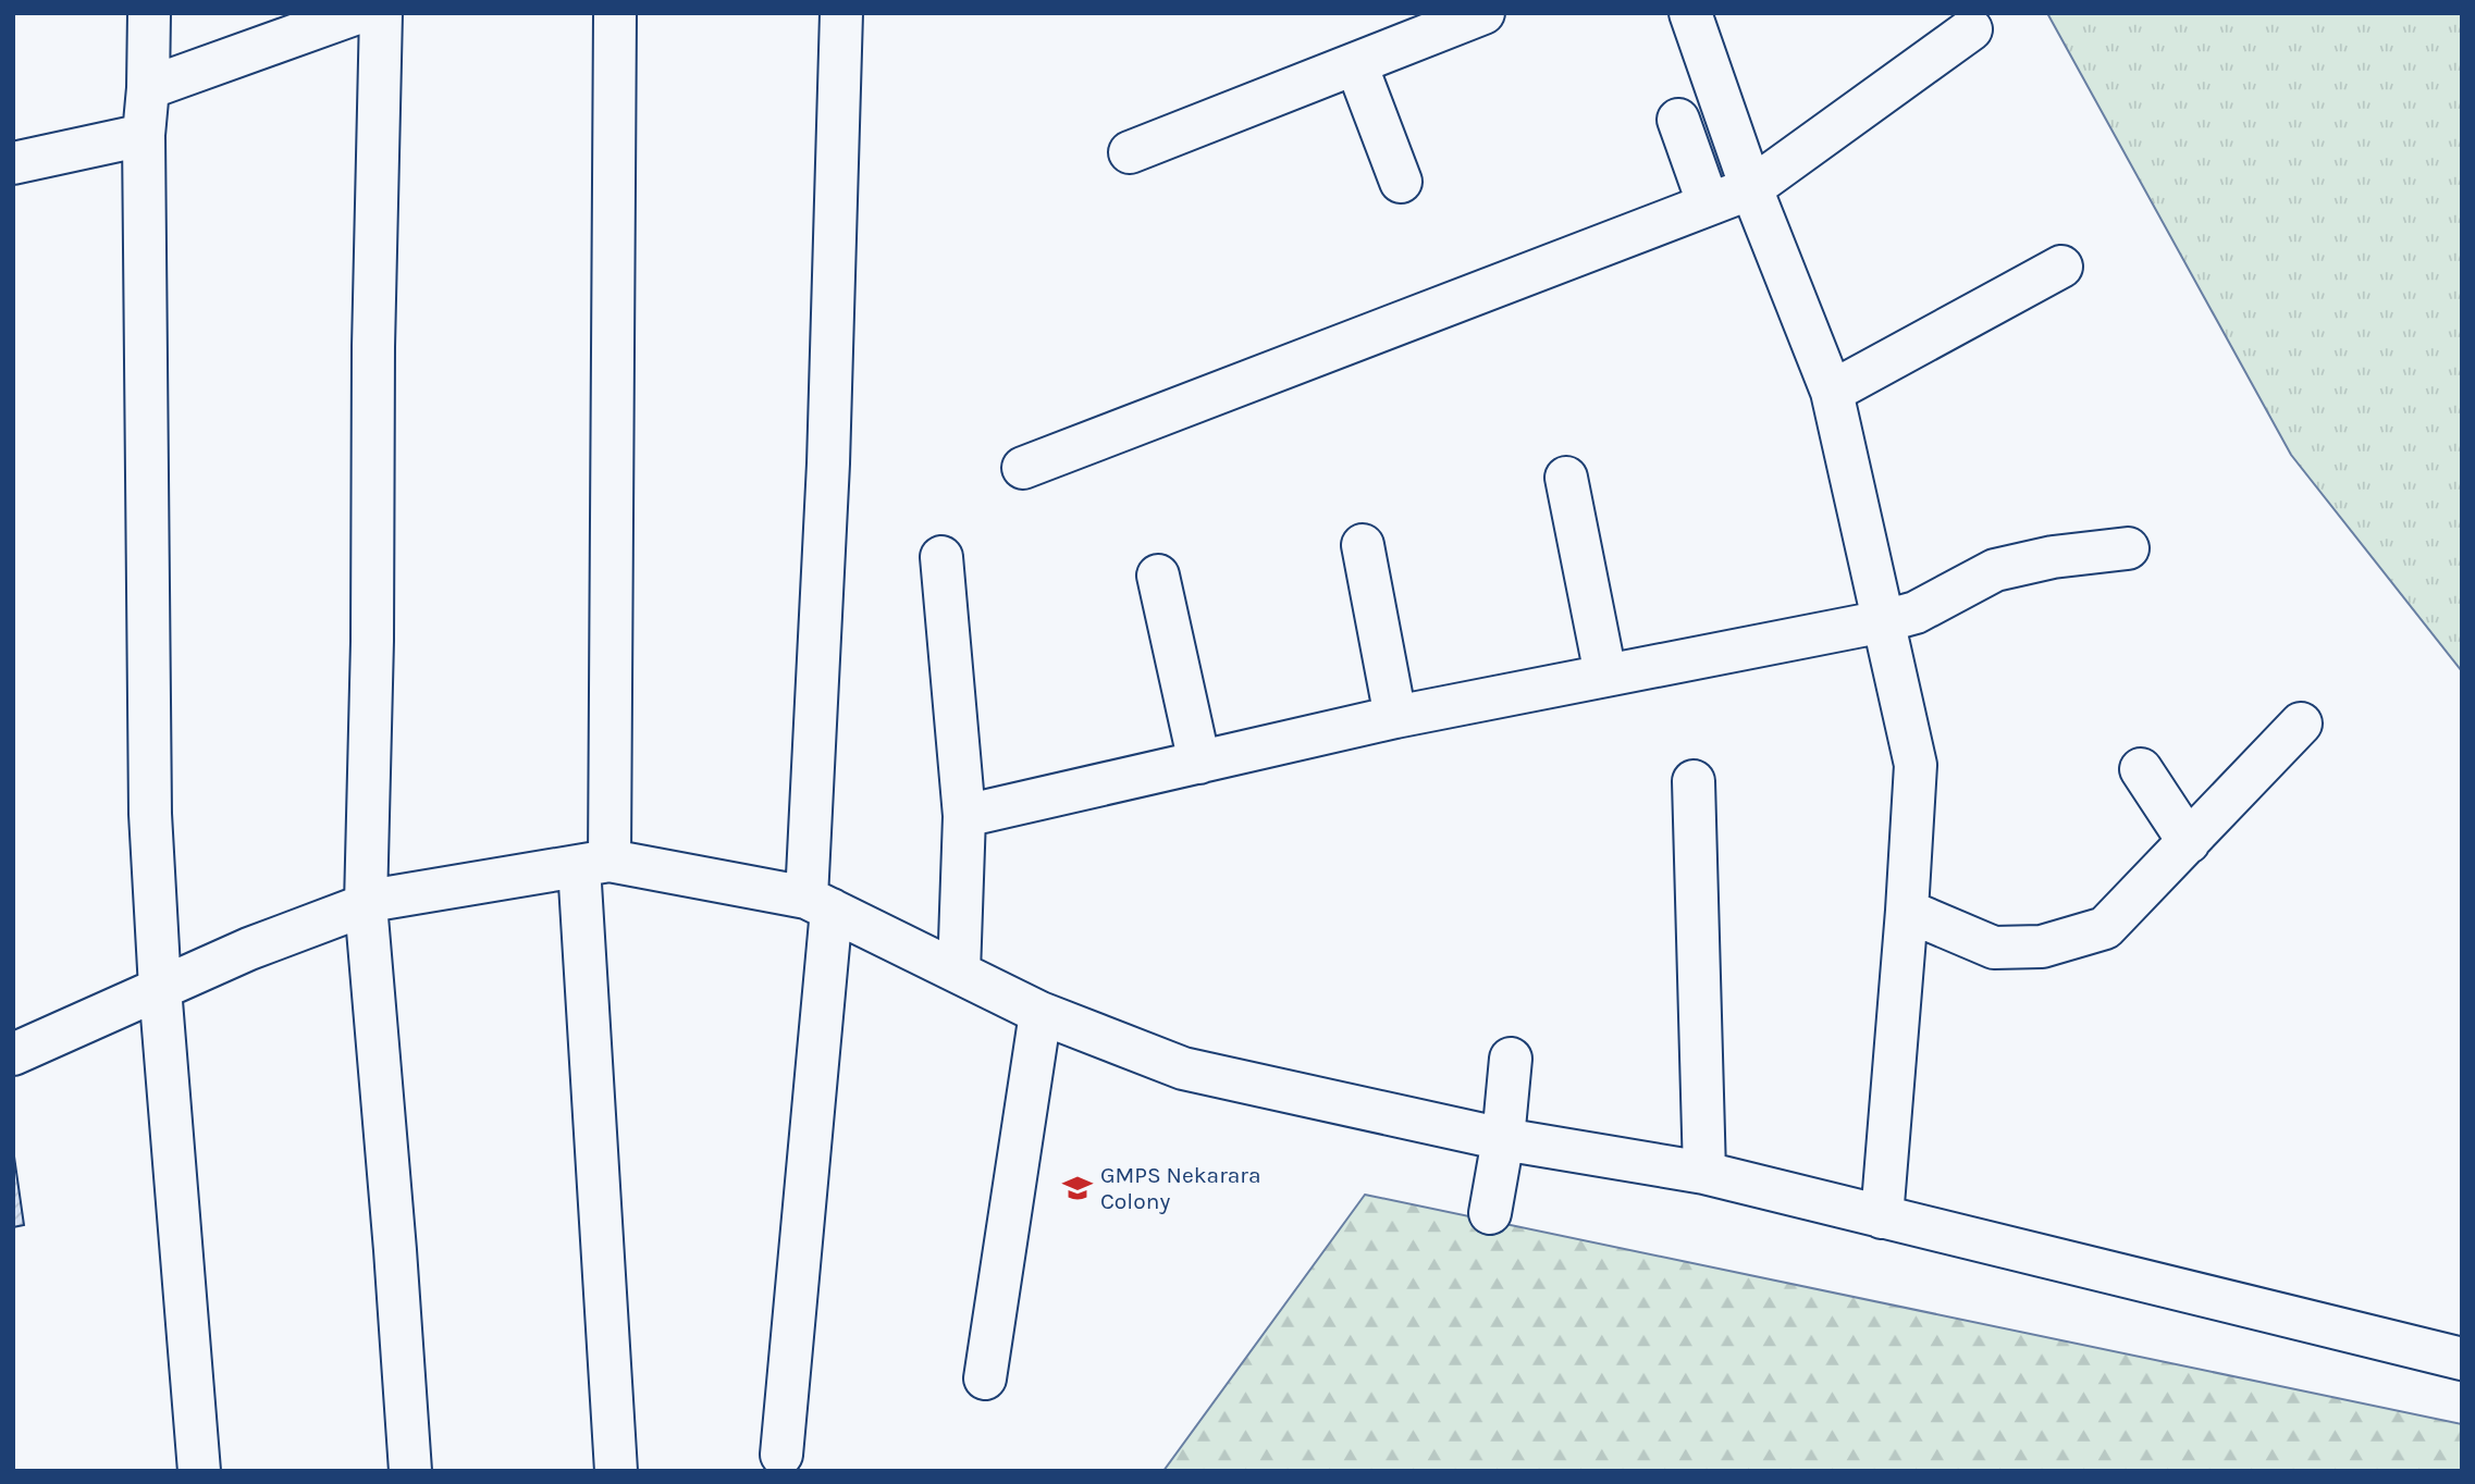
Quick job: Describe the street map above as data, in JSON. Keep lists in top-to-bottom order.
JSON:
{
  "places": {
    "school or university": ["GMPS Nekarara Colony"]
  }
}
